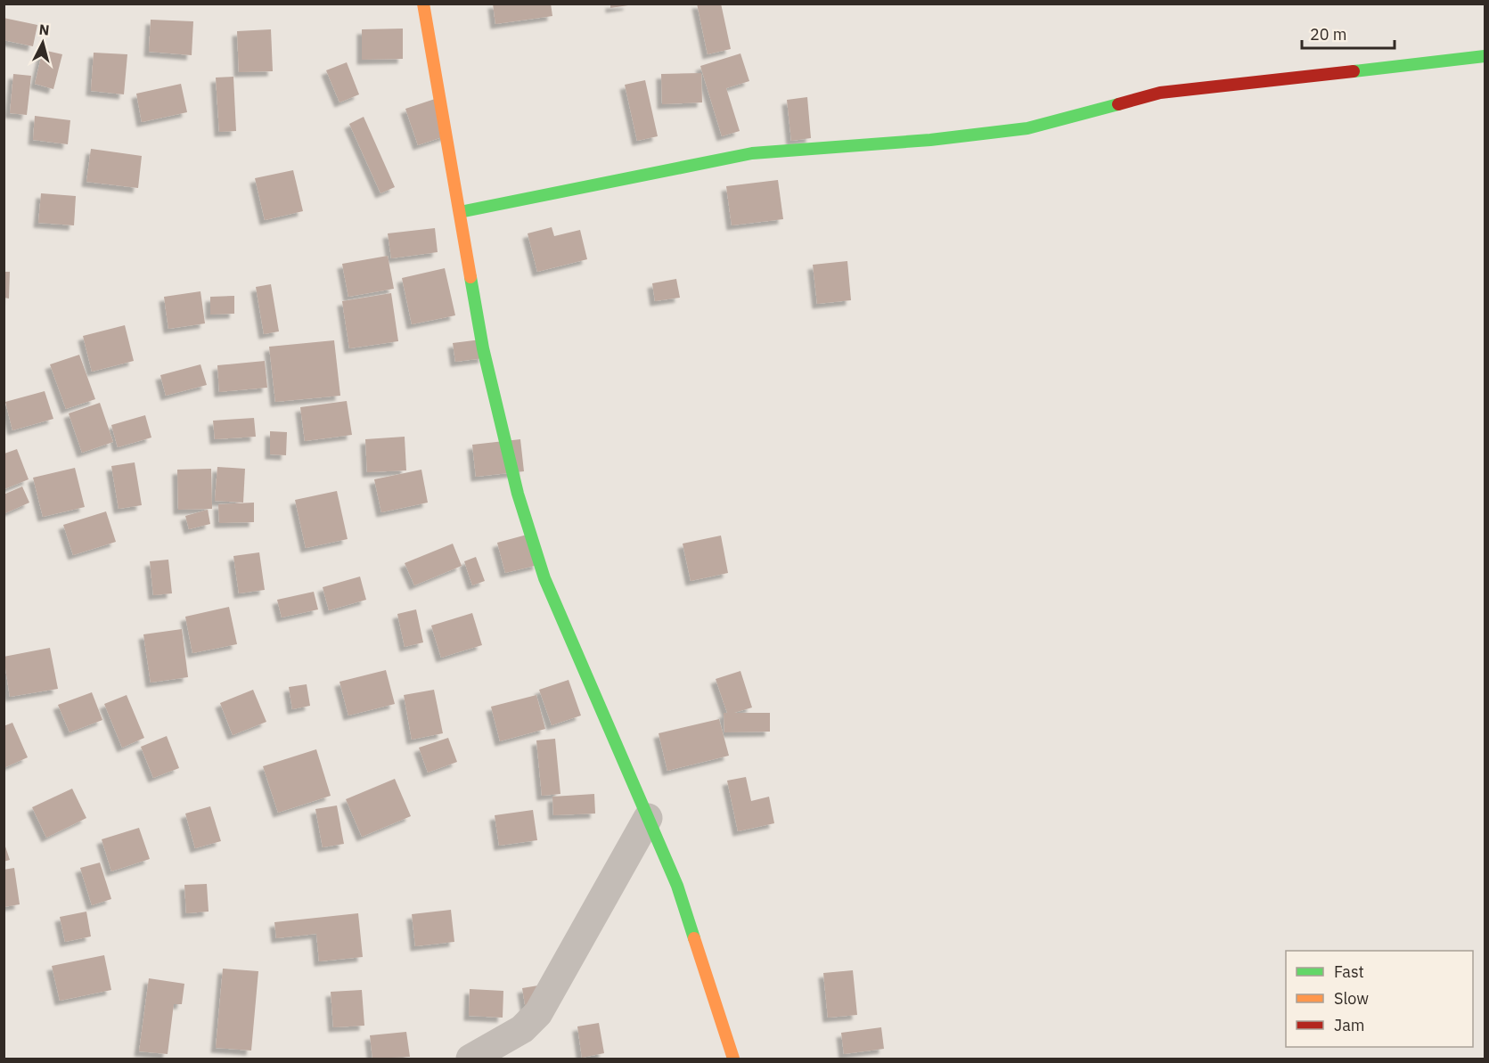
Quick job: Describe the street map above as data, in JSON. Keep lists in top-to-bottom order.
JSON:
{
  "legend": ["Fast", "Slow", "Jam"],
  "scale_bar": "20 m",
  "north": "top"
}
